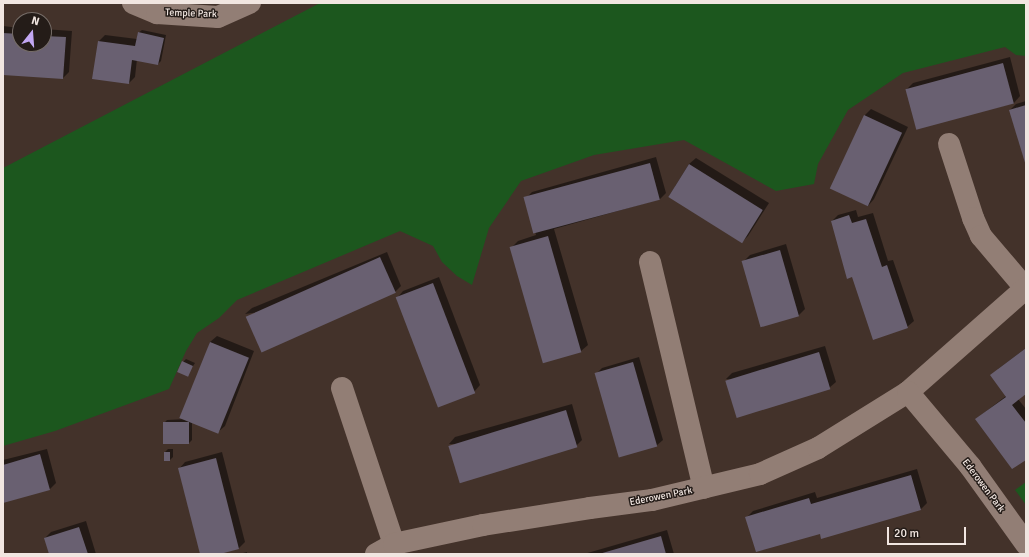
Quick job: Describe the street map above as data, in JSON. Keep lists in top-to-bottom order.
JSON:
{
  "streets": {
    "street": ["Temple Park", "Ederowen Park"]
  },
  "scale_bar": "20 m",
  "north": "top"
}
